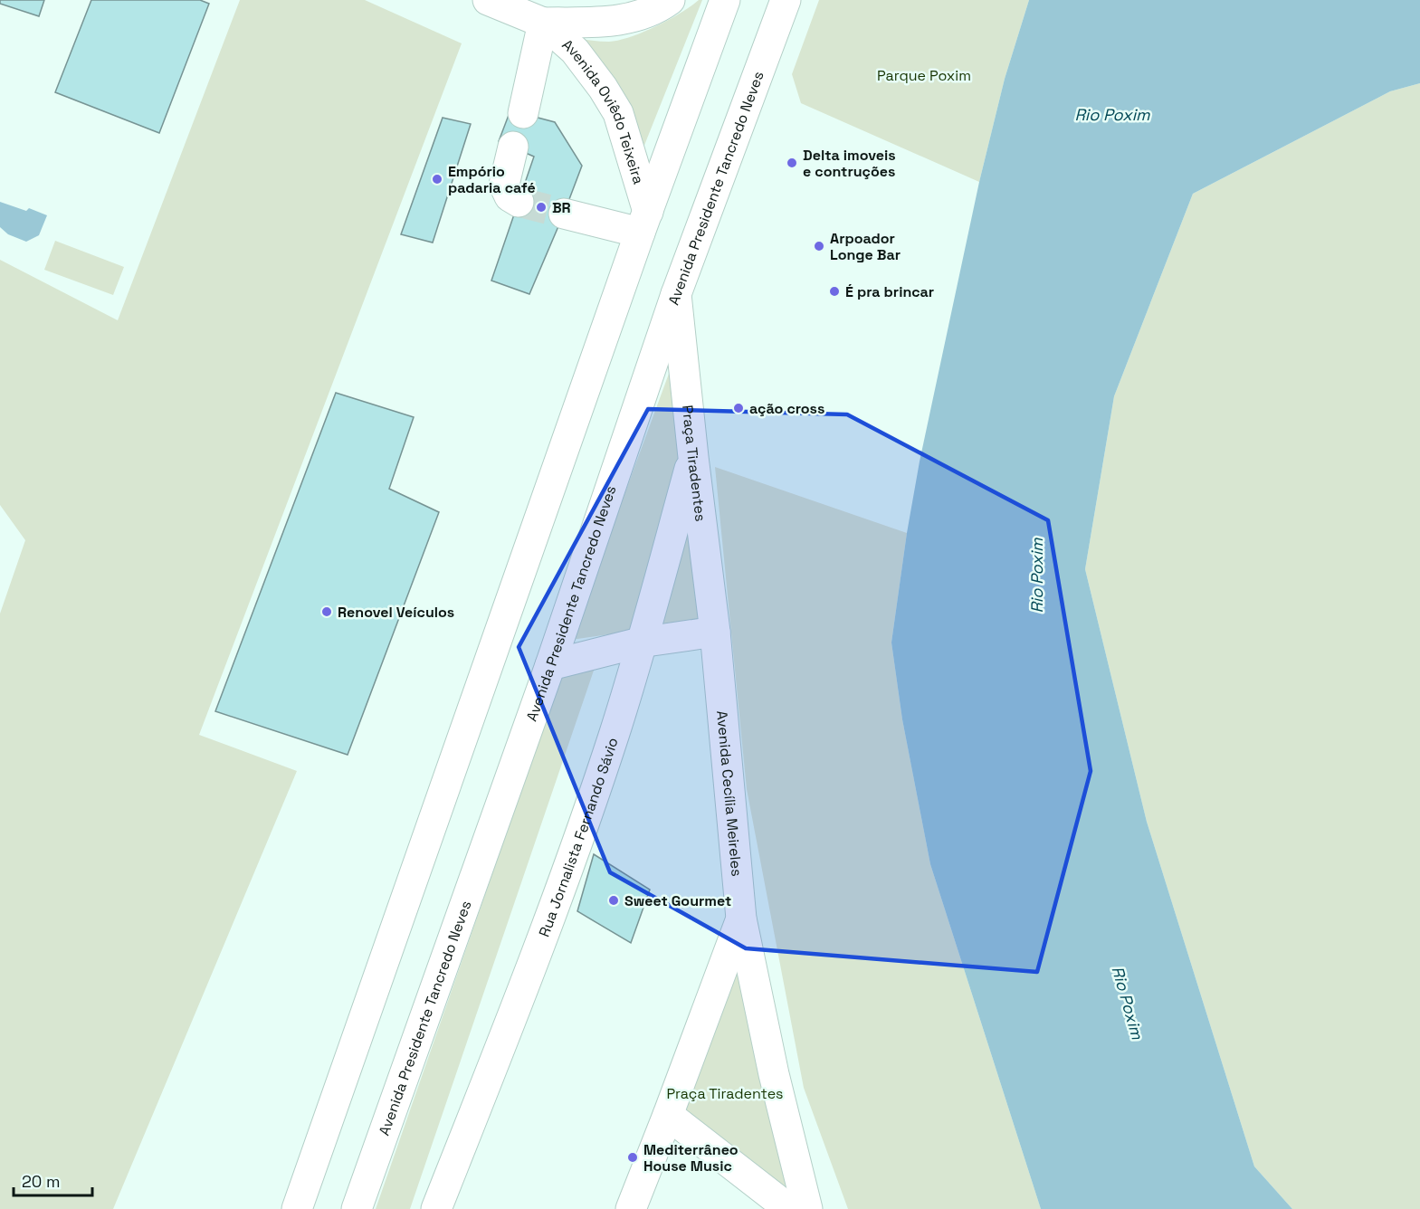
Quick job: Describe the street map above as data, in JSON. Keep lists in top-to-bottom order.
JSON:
{
  "streets": {
    "street": [
      "Avenida Oviêdo Teixeira",
      "Avenida Presidente Tancredo Neves",
      "Praça Tiradentes",
      "Avenida Cecília Meireles",
      "Rua Jornalista Fernando Sávio"
    ]
  },
  "crossings": [
    ["Avenida Presidente Tancredo Neves", "Praça Tiradentes"],
    ["Praça Tiradentes", "Avenida Cecília Meireles"],
    ["Praça Tiradentes", "Rua Jornalista Fernando Sávio"]
  ],
  "water": ["Rio Poxim"],
  "parks": ["Parque Poxim", "Praça Tiradentes"],
  "places": [
    "Delta imoveis e contruções",
    "Empório padaria café",
    "BR",
    "Arpoador Longe Bar",
    "É pra brincar",
    "ação cross",
    "Renovel Veículos",
    "Sweet Gourmet",
    "Mediterrâneo House Music"
  ],
  "scale_bar": "20 m"
}
